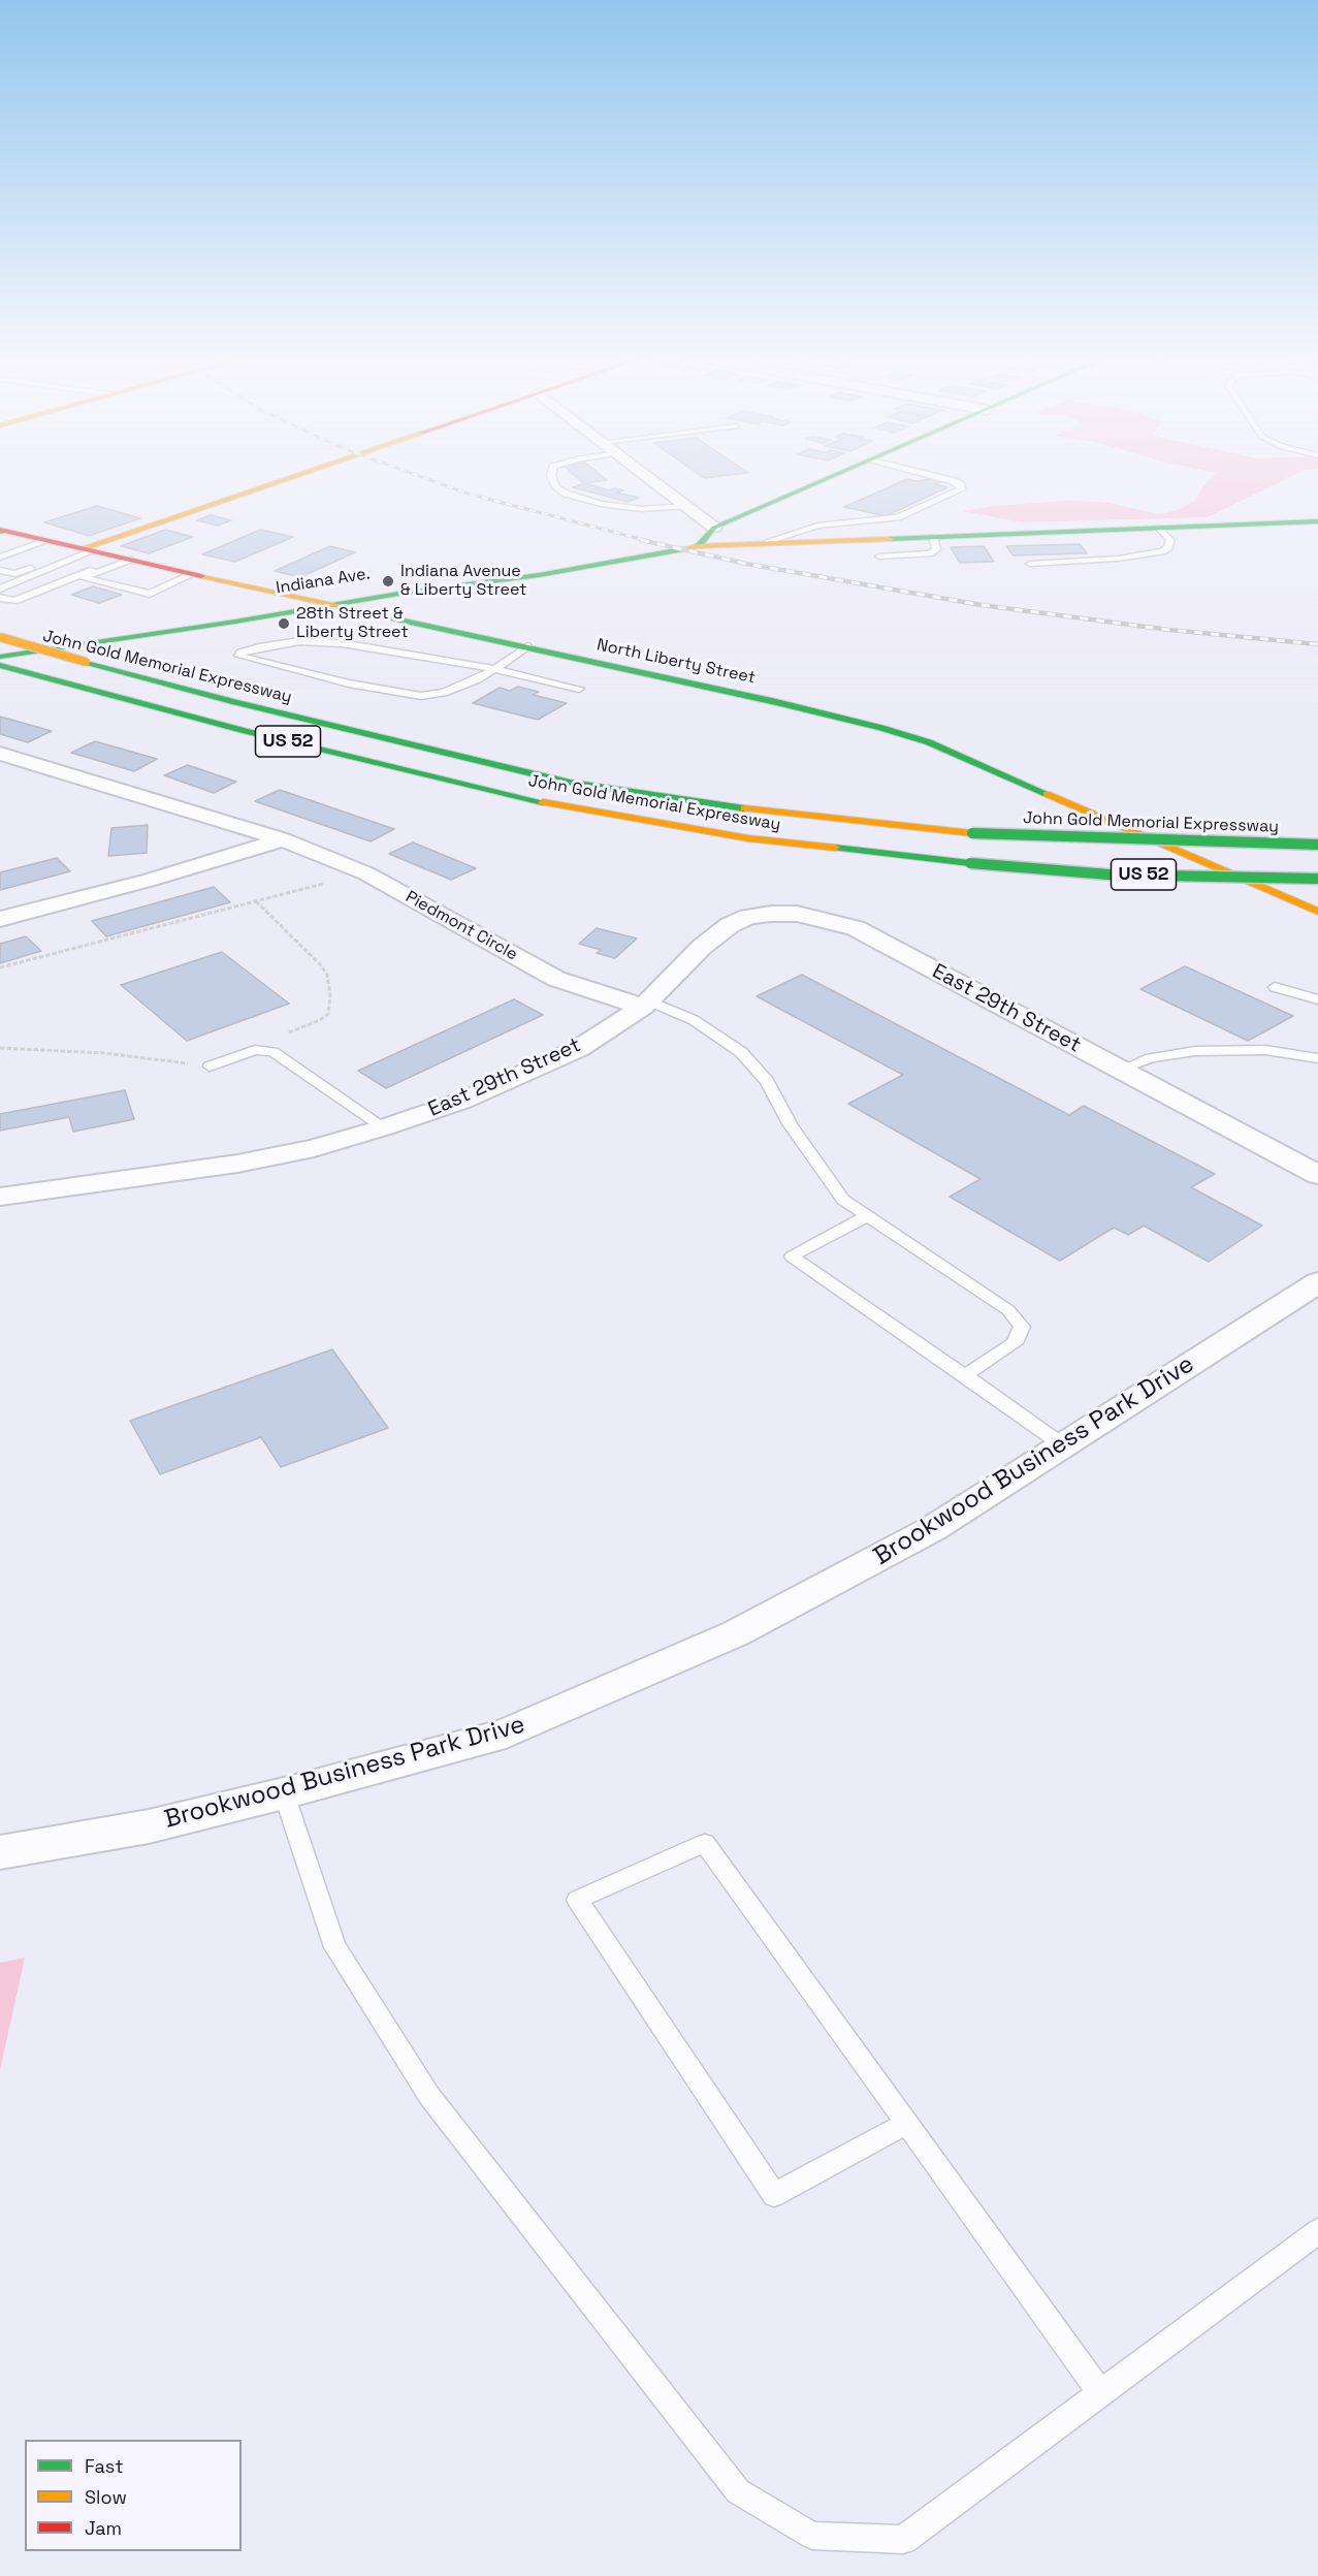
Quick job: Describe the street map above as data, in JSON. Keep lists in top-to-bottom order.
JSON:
{
  "streets": {
    "main road": [
      "Indiana Ave.",
      "North Liberty Street",
      "John Gold Memorial Expressway",
      "US 52"
    ],
    "street": ["Piedmont Circle", "East 29th Street", "Brookwood Business Park Drive"]
  },
  "crossings": [
    ["Indiana Ave.", "North Liberty Street"],
    ["Indiana Ave.", "John Gold Memorial Expressway"],
    ["Piedmont Circle", "East 29th Street"]
  ],
  "places": ["Indiana Avenue & Liberty Street", "28th Street & Liberty Street"],
  "legend": ["Fast", "Slow", "Jam"]
}
